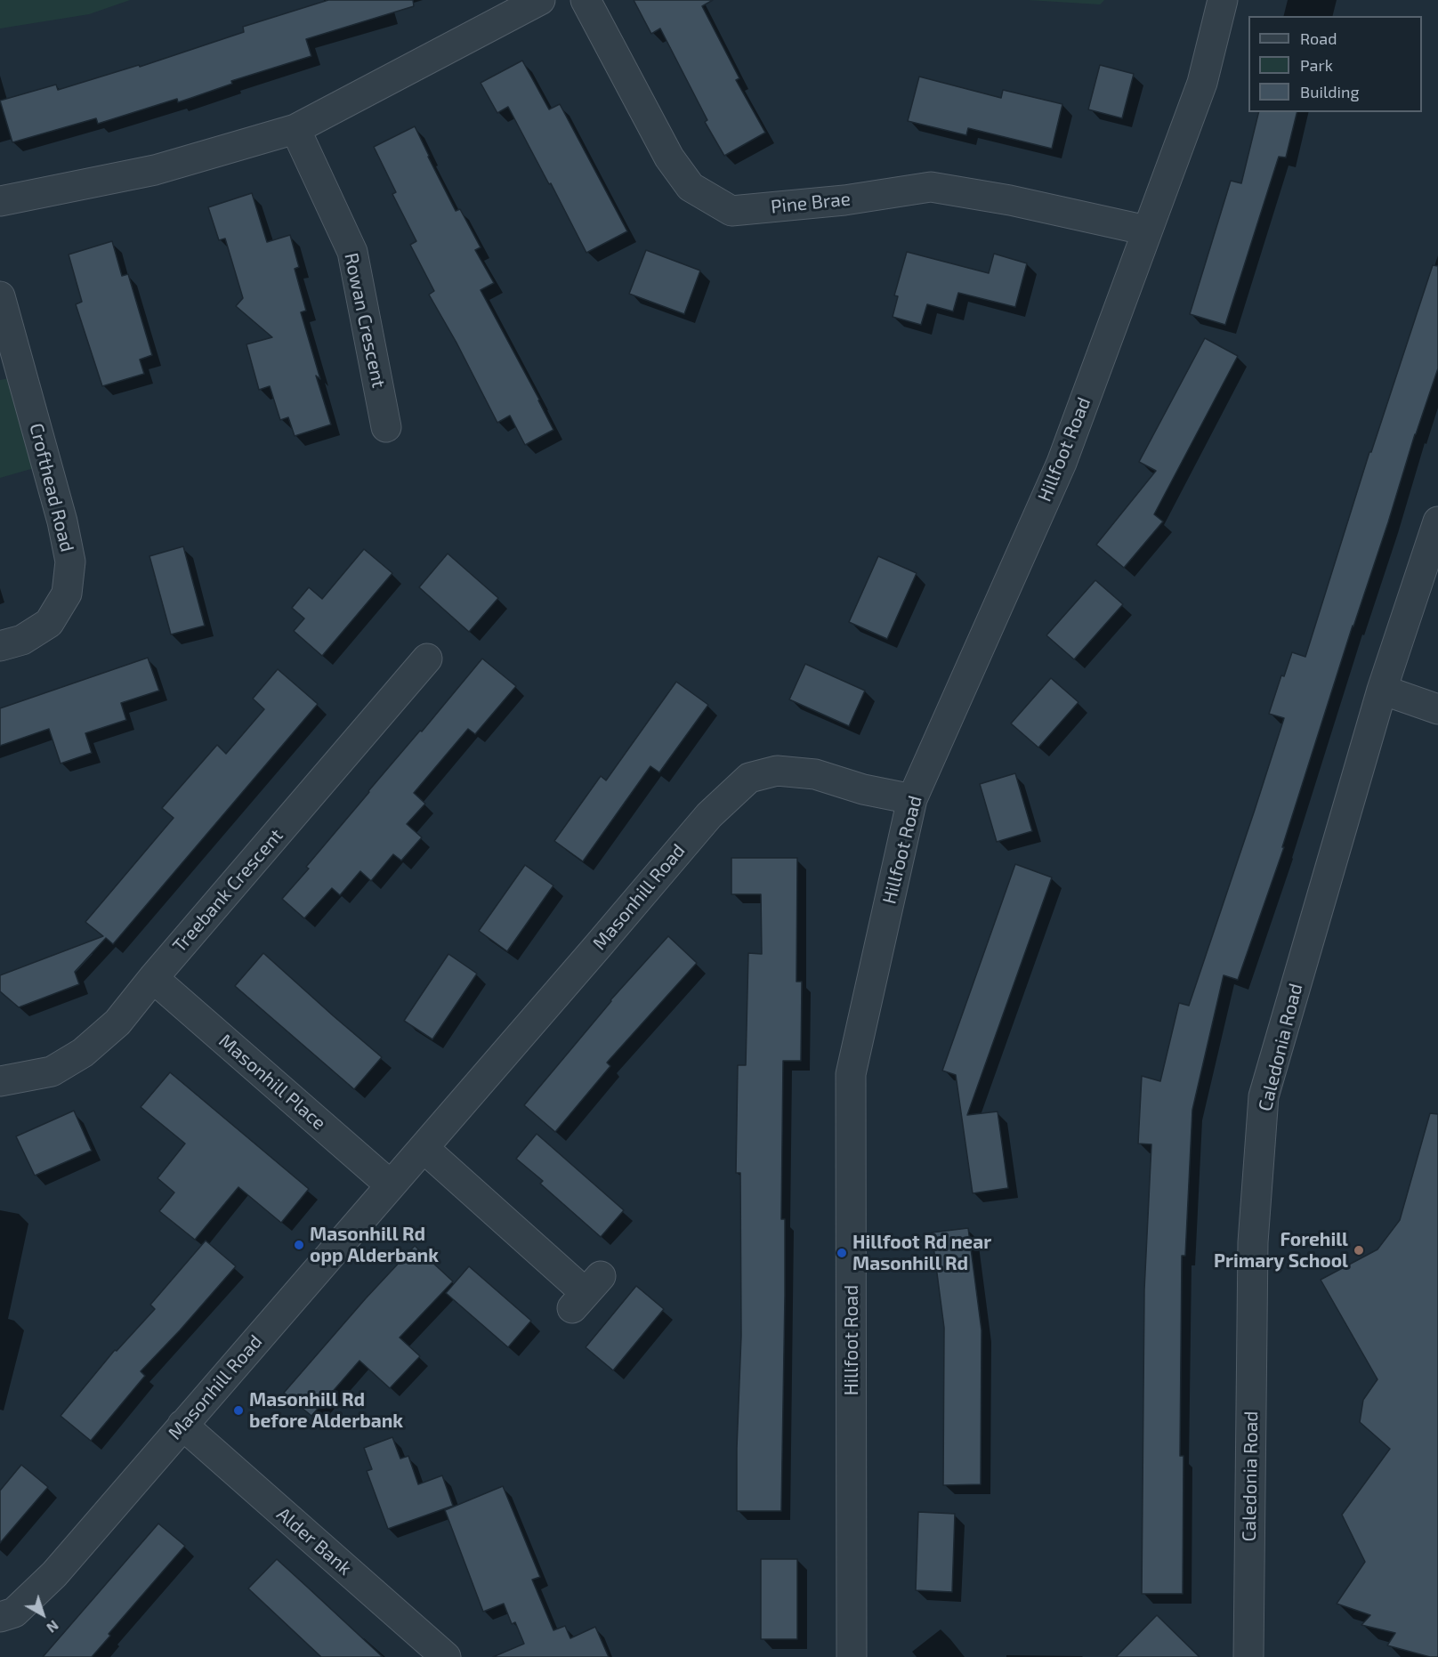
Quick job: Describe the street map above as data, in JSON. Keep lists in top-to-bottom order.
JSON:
{
  "streets": {
    "street": [
      "Pine Brae",
      "Rowan Crescent",
      "Hillfoot Road",
      "Crofthead Road",
      "Treebank Crescent",
      "Masonhill Road",
      "Caledonia Road",
      "Masonhill Place",
      "Alder Bank"
    ]
  },
  "crossings": [
    ["Pine Brae", "Hillfoot Road"],
    ["Hillfoot Road", "Masonhill Road"],
    ["Treebank Crescent", "Masonhill Place"],
    ["Masonhill Road", "Masonhill Place"],
    ["Masonhill Road", "Alder Bank"]
  ],
  "places": [
    "Masonhill Rd opp Alderbank",
    "Forehill Primary School",
    "Hillfoot Rd near Masonhill Rd",
    "Masonhill Rd before Alderbank"
  ],
  "legend": ["Road", "Park", "Building"],
  "north": "bottom right"
}
